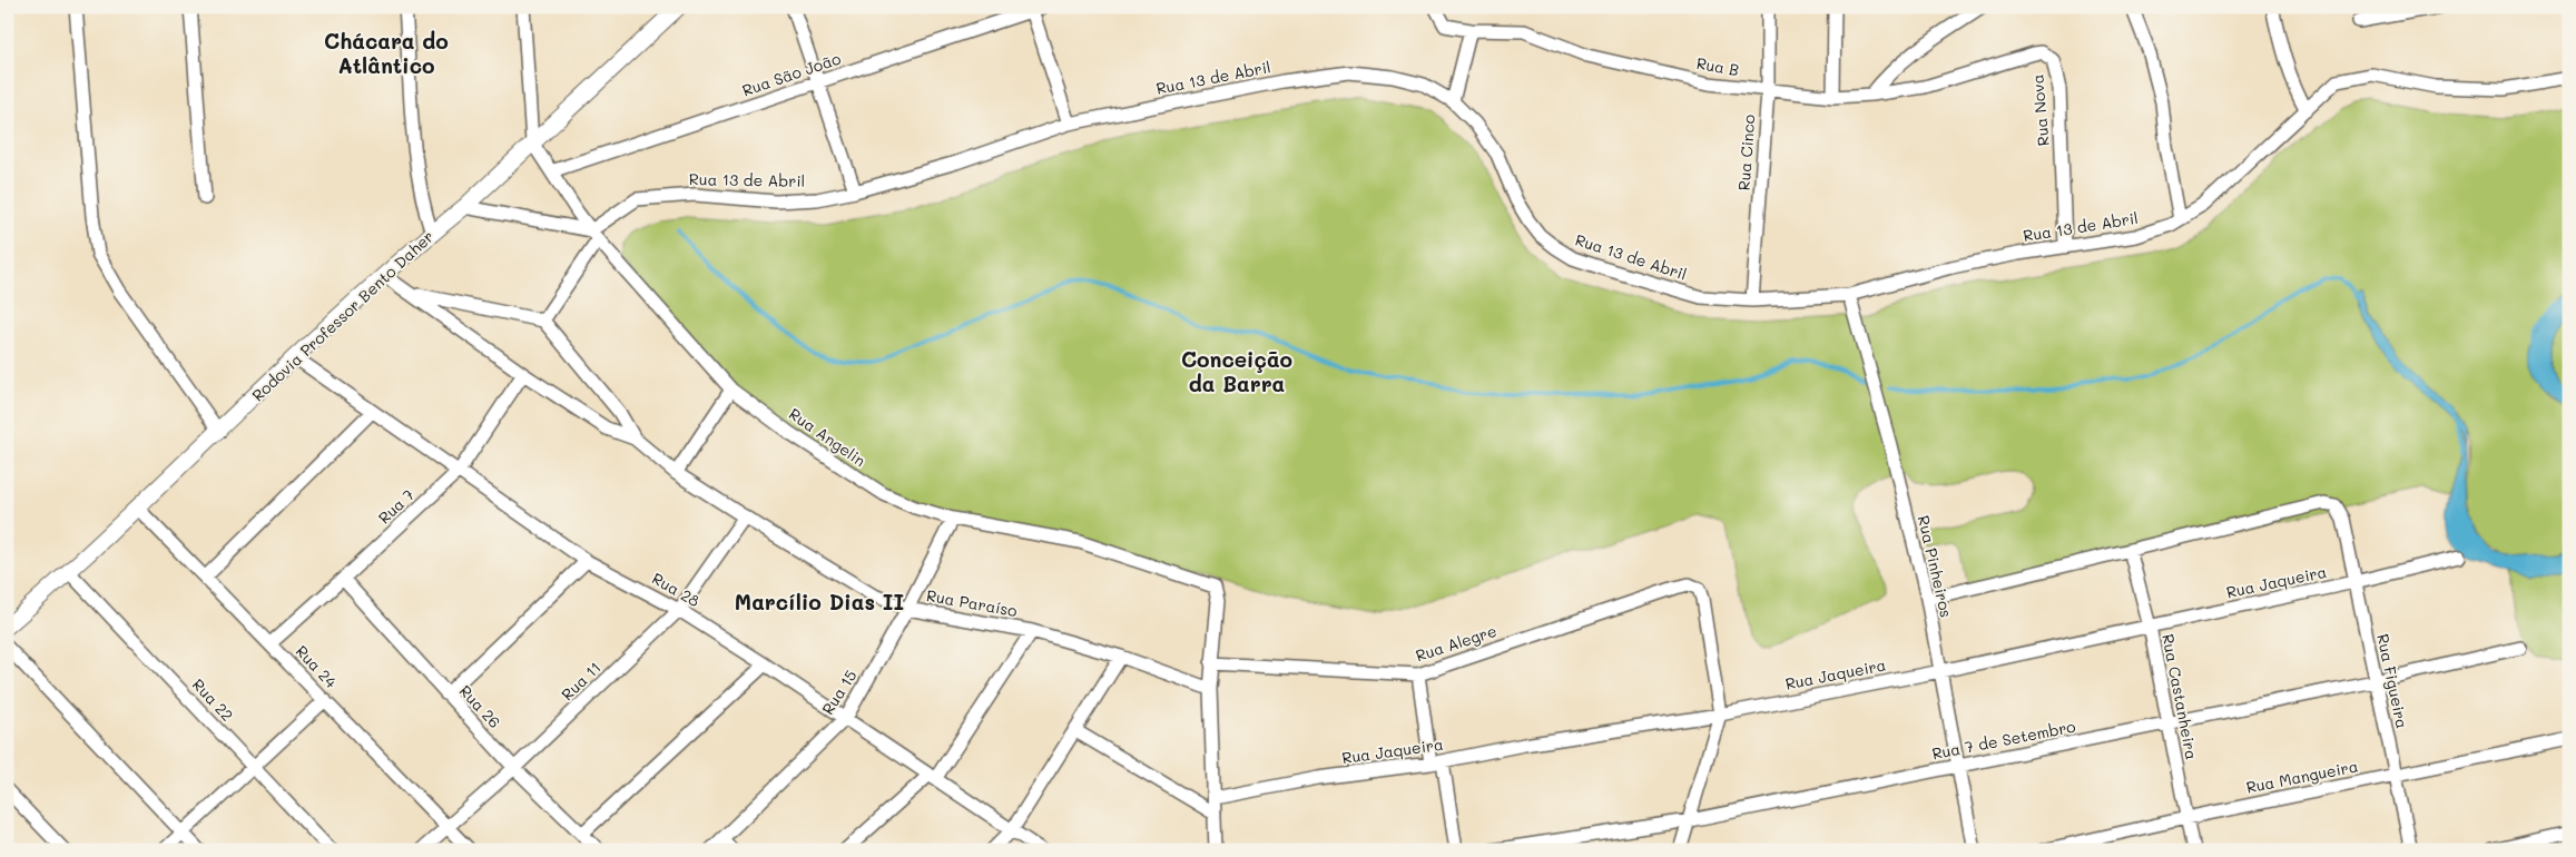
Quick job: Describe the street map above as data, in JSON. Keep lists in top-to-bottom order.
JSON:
{
  "streets": {
    "street": [
      "Rua B",
      "Rua São João",
      "Rua 13 de Abril",
      "Rua Nova",
      "Rua Cinco",
      "Rodovia Professor Bento Daher",
      "Rua Angelin",
      "Rua 7",
      "Rua Pinheiros",
      "Rua Jaqueira",
      "Rua 28",
      "Rua Paraíso",
      "Rua Alegre",
      "Rua 24",
      "Rua 11",
      "Rua Figueira",
      "Rua 15",
      "Rua Castanheira",
      "Rua 22",
      "Rua 26",
      "Rua 7 de Setembro",
      "Rua Mangueira"
    ]
  },
  "crossings": [
    ["Rua B", "Rua Nova"],
    ["Rua B", "Rua Cinco"],
    ["Rua São João", "Rua Angelin"],
    ["Rua 13 de Abril", "Rua Nova"],
    ["Rua 13 de Abril", "Rua Cinco"],
    ["Rua 13 de Abril", "Rua Angelin"],
    ["Rua 13 de Abril", "Rua Pinheiros"],
    ["Rodovia Professor Bento Daher", "Rua Angelin"],
    ["Rodovia Professor Bento Daher", "Rua 28"],
    ["Rodovia Professor Bento Daher", "Rua Paraíso"],
    ["Rodovia Professor Bento Daher", "Rua 24"],
    ["Rodovia Professor Bento Daher", "Rua 22"],
    ["Rua Angelin", "Rua Alegre"],
    ["Rua Angelin", "Rua 15"],
    ["Rua 7", "Rua 28"],
    ["Rua 7", "Rua Paraíso"],
    ["Rua 7", "Rua 24"],
    ["Rua 7", "Rua 26"],
    ["Rua Pinheiros", "Rua Jaqueira"],
    ["Rua Pinheiros", "Rua 7 de Setembro"],
    ["Rua Jaqueira", "Rua Alegre"],
    ["Rua Jaqueira", "Rua Figueira"],
    ["Rua Jaqueira", "Rua Castanheira"],
    ["Rua 28", "Rua 11"],
    ["Rua 28", "Rua 15"],
    ["Rua Paraíso", "Rua 11"],
    ["Rua Paraíso", "Rua 15"],
    ["Rua 24", "Rua 11"],
    ["Rua 11", "Rua 26"],
    ["Rua Figueira", "Rua Castanheira"],
    ["Rua Figueira", "Rua 7 de Setembro"],
    ["Rua Figueira", "Rua Mangueira"],
    ["Rua Castanheira", "Rua 7 de Setembro"],
    ["Rua Castanheira", "Rua Mangueira"]
  ],
  "districts": ["Chácara do Atlântico", "Conceição da Barra", "Marcílio Dias II"]
}
